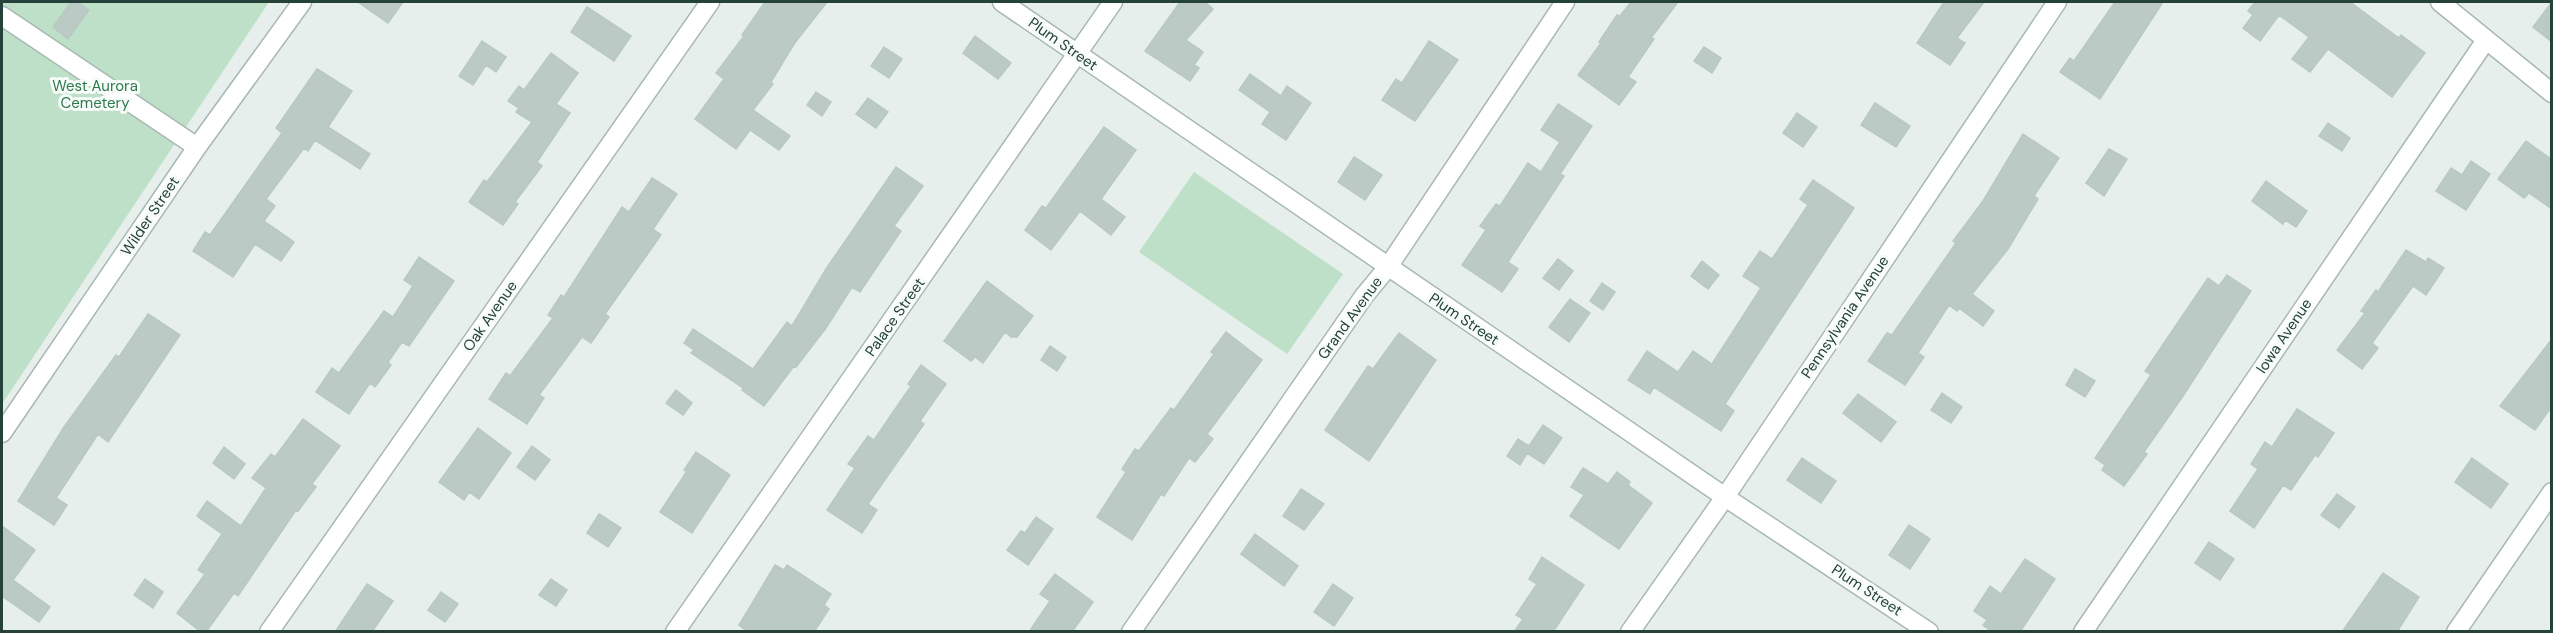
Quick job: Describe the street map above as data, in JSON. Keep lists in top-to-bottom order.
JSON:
{
  "streets": {
    "street": [
      "Plum Street",
      "Wilder Street",
      "Oak Avenue",
      "Palace Street",
      "Pennsylvania Avenue",
      "Grand Avenue",
      "Iowa Avenue"
    ]
  },
  "crossings": [
    ["Plum Street", "Palace Street"],
    ["Plum Street", "Pennsylvania Avenue"],
    ["Plum Street", "Grand Avenue"]
  ],
  "parks": ["West Aurora Cemetery"]
}
